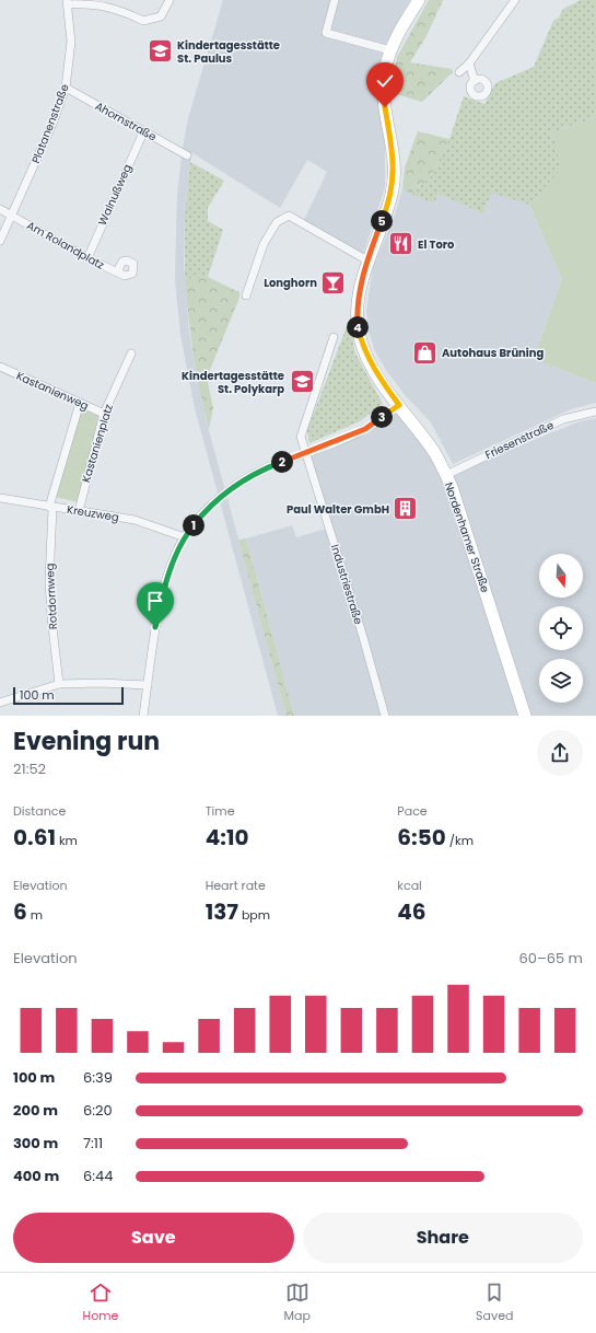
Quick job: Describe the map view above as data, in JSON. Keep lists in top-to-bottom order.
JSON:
{
  "streets": {
    "street": [
      "Ahornstraße",
      "Platanenstraße",
      "Walnußweg",
      "Am Rolandplatz",
      "Kastanienweg",
      "Friesenstraße",
      "Kastanienplatz",
      "Kreuzweg",
      "Nordenhamer Straße",
      "Industriestraße",
      "Rotdornweg"
    ]
  },
  "crossings": [
    ["Ahornstraße", "Platanenstraße"],
    ["Ahornstraße", "Walnußweg"],
    ["Platanenstraße", "Am Rolandplatz"],
    ["Walnußweg", "Am Rolandplatz"],
    ["Kastanienweg", "Kastanienplatz"],
    ["Friesenstraße", "Nordenhamer Straße"],
    ["Kastanienplatz", "Kreuzweg"],
    ["Kreuzweg", "Rotdornweg"]
  ],
  "places": {
    "school or university": ["Kindertagesstätte St. Paulus", "Kindertagesstätte St. Polykarp"],
    "restaurant": ["El Toro"],
    "bar": ["Longhorn"],
    "shop": ["Autohaus Brüning"],
    "building": ["Paul Walter GmbH"]
  },
  "scale_bar": "100 m",
  "north": "bottom",
  "page": {
    "pins": [
      "5",
      "4",
      "3",
      "2",
      "1"
    ],
    "scale": "100 m",
    "heading": ["Evening run", "21:52"],
    "stats": [
      ["Distance", "0.61 km"],
      ["Time", "4:10"],
      ["Pace", "6:50 /km"],
      ["Elevation", "6 m"],
      ["Heart rate", "137 bpm"],
      ["kcal", "46"]
    ],
    "chart": ["Elevation", "60–65 m"],
    "list": [
      {
        "name": "100 m",
        "note": "6:39"
      },
      {
        "name": "200 m",
        "note": "6:20"
      },
      {
        "name": "300 m",
        "note": "7:11"
      },
      {
        "name": "400 m",
        "note": "6:44"
      }
    ],
    "buttons": ["Save", "Share"],
    "tabs": ["Home", "Map", "Saved"]
  }
}
